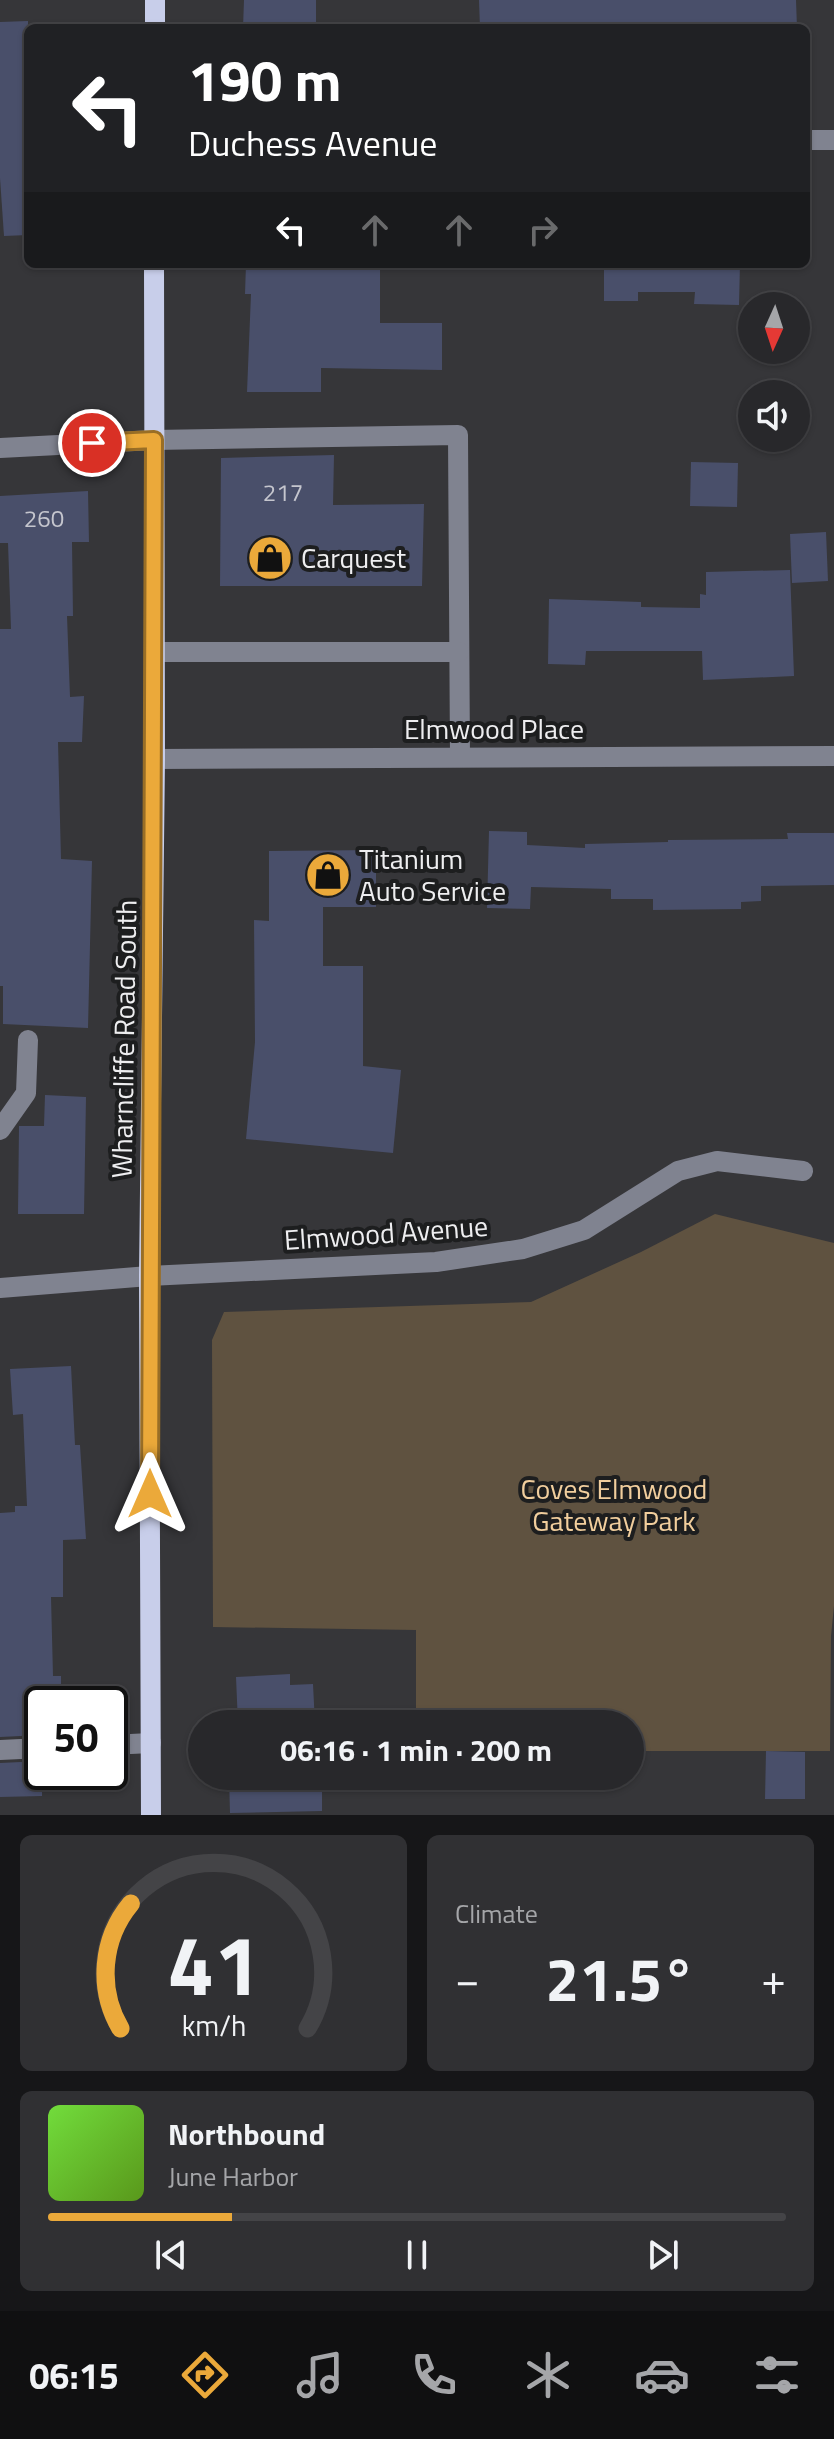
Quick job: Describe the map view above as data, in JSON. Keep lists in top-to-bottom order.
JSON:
{
  "streets": {
    "main road": ["Wharncliffe Road South"],
    "street": ["Elmwood Place", "Elmwood Avenue"]
  },
  "crossings": [
    ["Elmwood Place", "Wharncliffe Road South"],
    ["Wharncliffe Road South", "Elmwood Avenue"]
  ],
  "parks": ["Coves Elmwood Gateway Park"],
  "places": {
    "shop": ["Carquest", "Titanium Auto Service"]
  },
  "house_numbers": ["217", "260"],
  "north": "bottom",
  "page": {
    "turn": ["190 m", "Duchess Avenue"],
    "limit": "50",
    "trip": "06:16 · 1 min · 200 m",
    "tile": "Climate",
    "heat": ["−", "21.5°", "+"],
    "song": ["Northbound", "June Harbor"],
    "tabs": "06:15",
    "gauge": ["41", "km/h"]
  }
}
